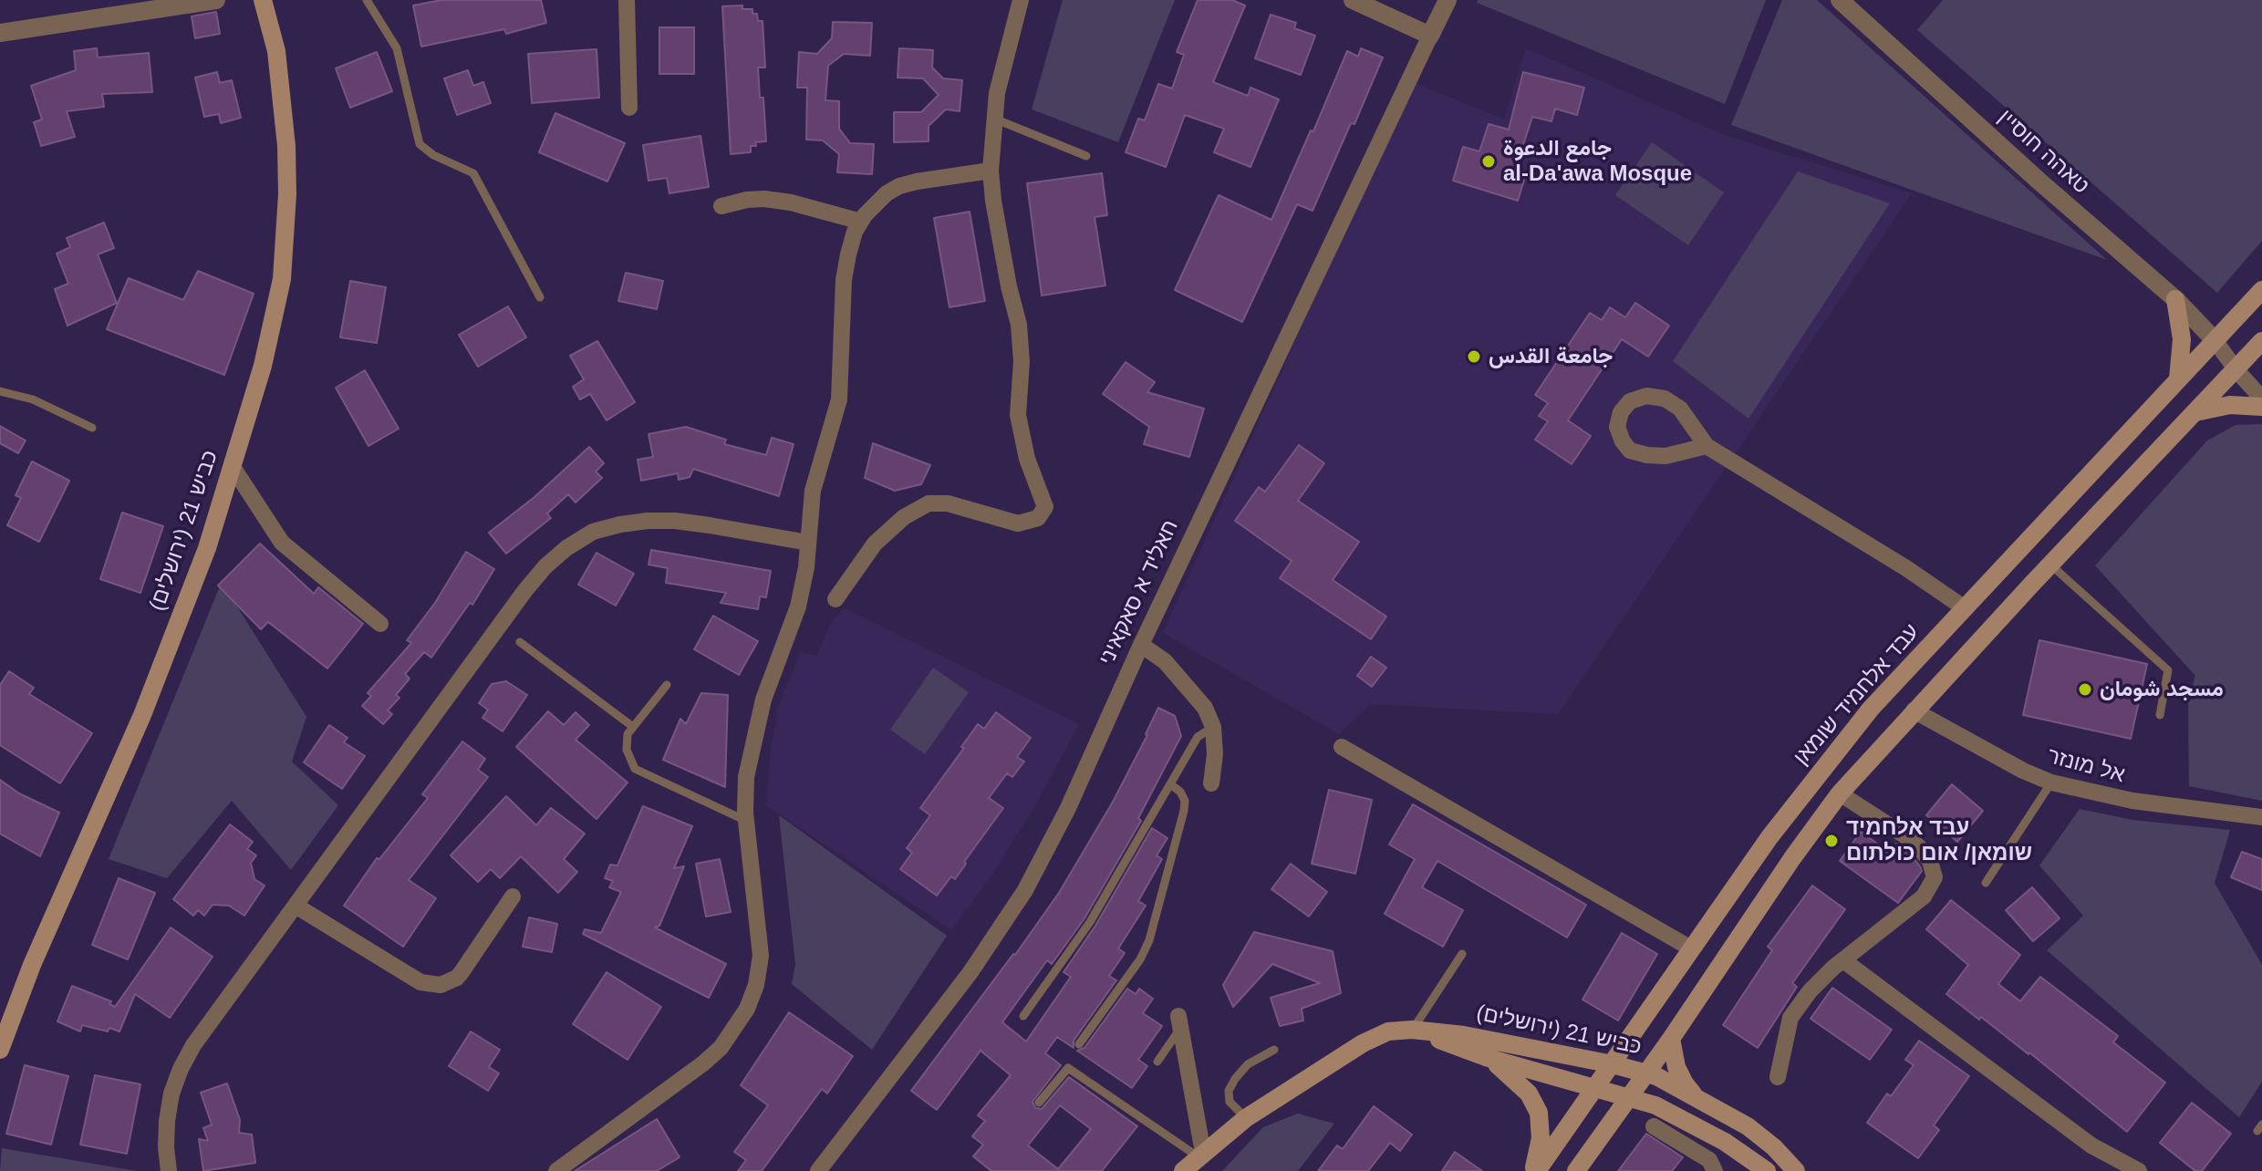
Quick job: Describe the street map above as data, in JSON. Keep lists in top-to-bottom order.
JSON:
{
  "streets": {
    "main road": ["כביש 21 (ירושלים)", "עבד אלחמיד שומאן"],
    "street": ["טאהה חוסיין", "חאליד א סאקאיני", "אל מונזר"]
  },
  "crossings": [
    ["טאהה חוסיין", "עבד אלחמיד שומאן"],
    ["כביש 21 (ירושלים)", "עבד אלחמיד שומאן"]
  ],
  "places": [
    "جامع الدعوة al-Da'awa Mosque",
    "جامعة القدس",
    "مسجد شومان",
    "עבד אלחמיד שומאן/ אום כולתום"
  ]
}
